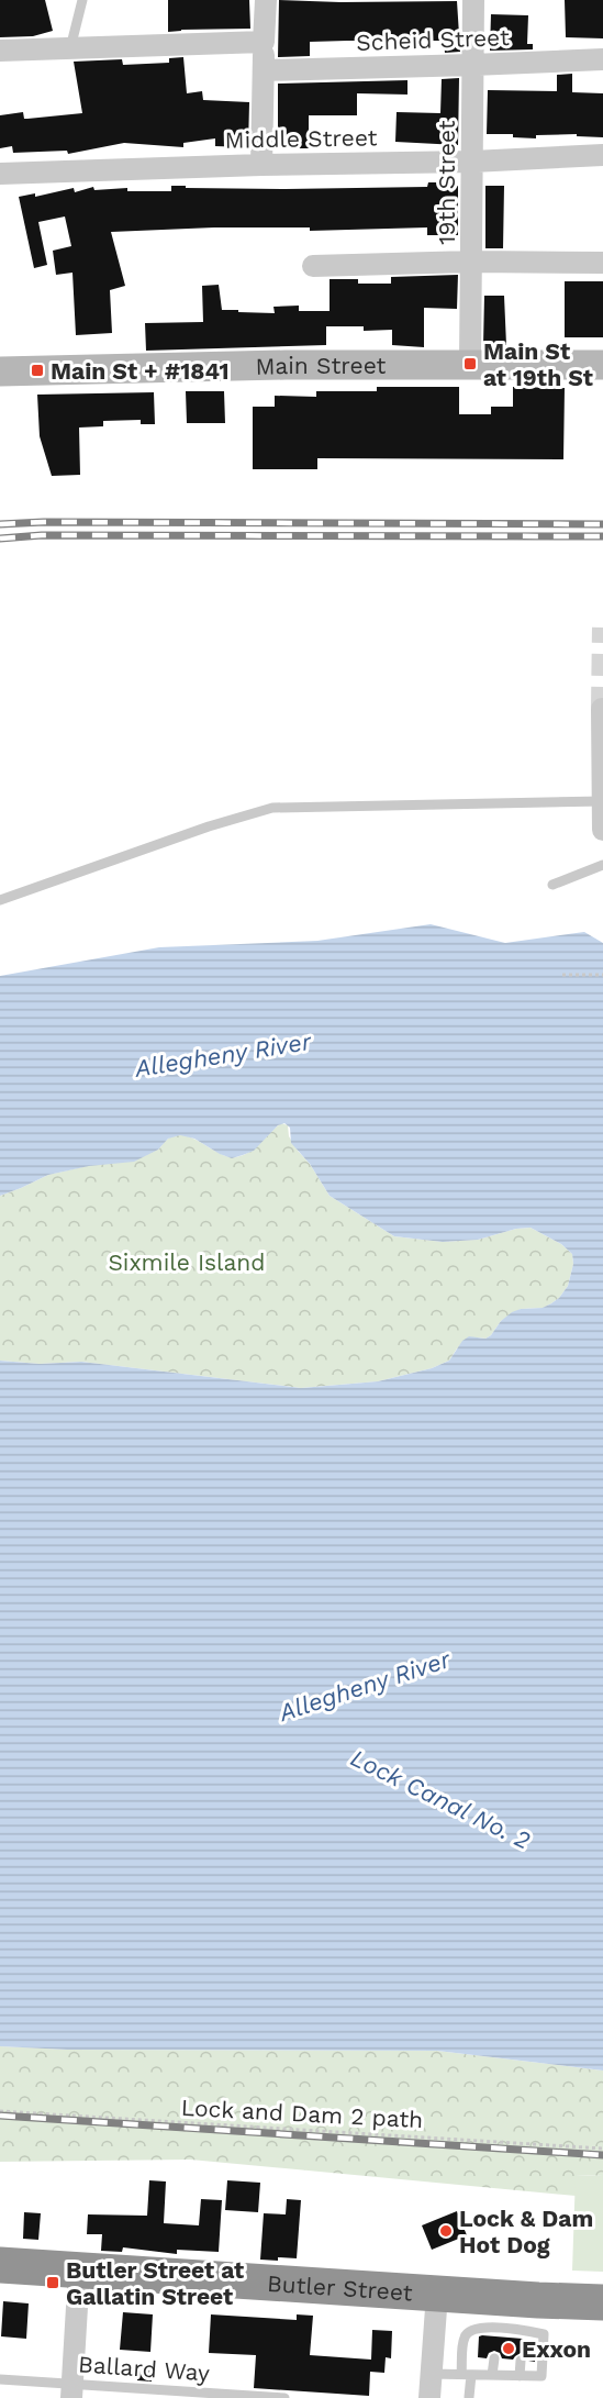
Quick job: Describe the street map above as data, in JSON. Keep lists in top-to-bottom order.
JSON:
{
  "streets": {
    "highway": ["Butler Street"],
    "main road": ["Main Street"],
    "street": ["Scheid Street", "Middle Street", "19th Street"],
    "lane": ["Ballard Way"],
    "path": ["Lock and Dam 2 path"]
  },
  "crossings": [
    ["Scheid Street", "19th Street"],
    ["Middle Street", "19th Street"],
    ["19th Street", "Main Street"]
  ],
  "water": ["Allegheny River", "Lock Canal No. 2"],
  "parks": ["Sixmile Island"],
  "places": {
    "transit": ["Main St at 19th St", "Main St + #1841", "Butler Street at Gallatin Street"],
    "other": ["Lock & Dam Hot Dog", "Exxon"]
  }
}
